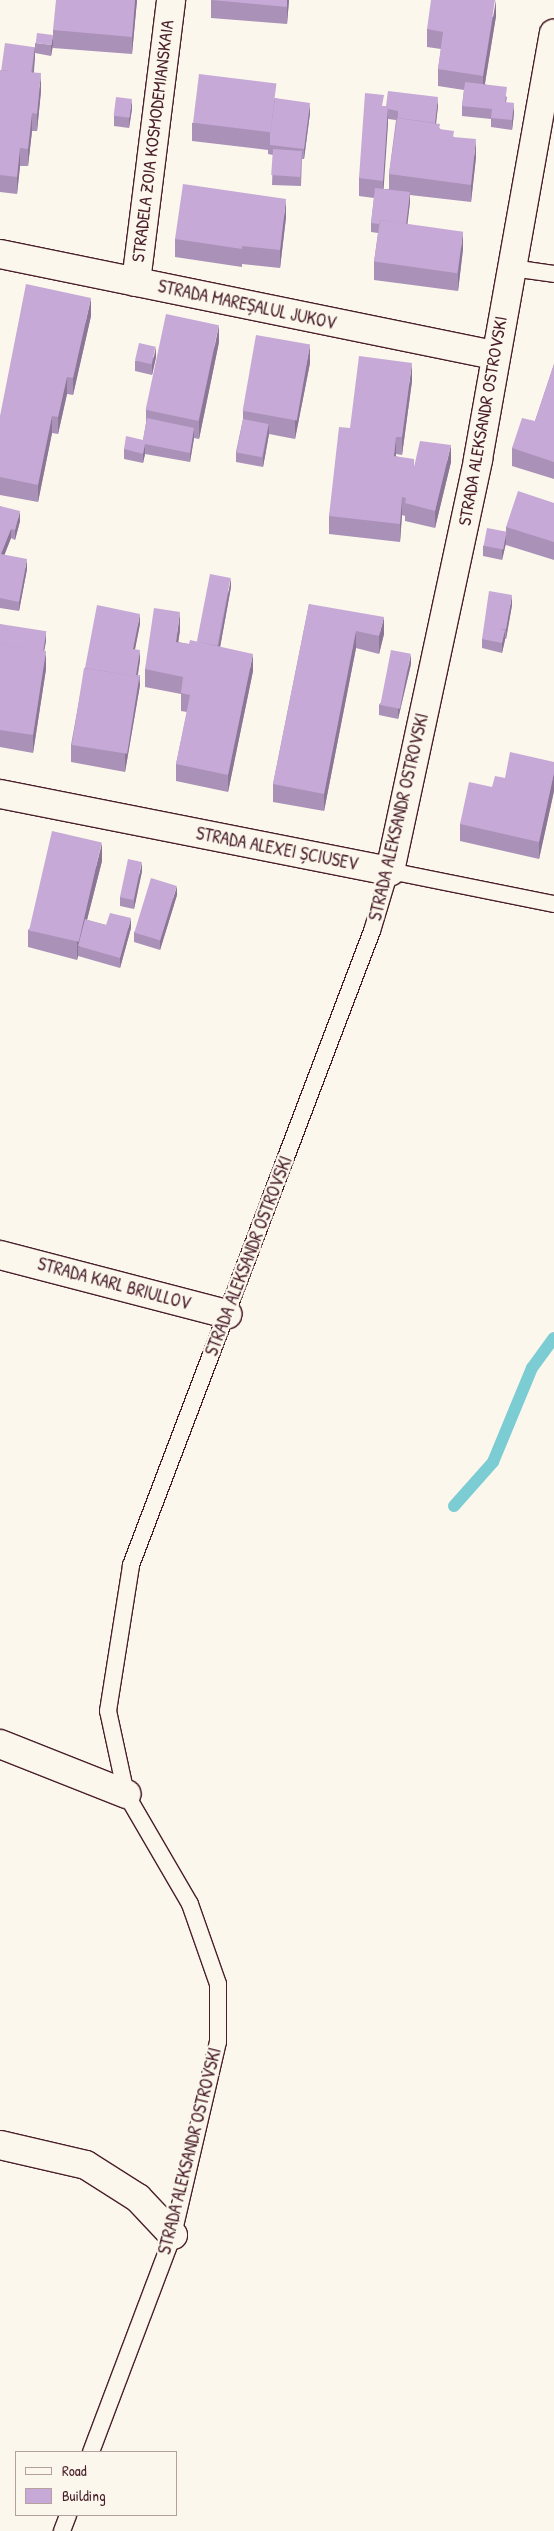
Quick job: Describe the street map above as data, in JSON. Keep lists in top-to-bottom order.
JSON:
{
  "streets": {
    "street": [
      "STRADELA ZOIA KOSMODEMIANSKAIA",
      "STRADA MAREȘALUL JUKOV",
      "STRADA ALEKSANDR OSTROVSKI",
      "STRADA ALEXEI ȘCIUSEV",
      "STRADA KARL BRIULLOV"
    ]
  },
  "crossings": [
    ["STRADELA ZOIA KOSMODEMIANSKAIA", "STRADA MAREȘALUL JUKOV"],
    ["STRADA MAREȘALUL JUKOV", "STRADA ALEKSANDR OSTROVSKI"],
    ["STRADA ALEKSANDR OSTROVSKI", "STRADA ALEXEI ȘCIUSEV"],
    ["STRADA ALEKSANDR OSTROVSKI", "STRADA KARL BRIULLOV"]
  ],
  "legend": ["Road", "Building"]
}
